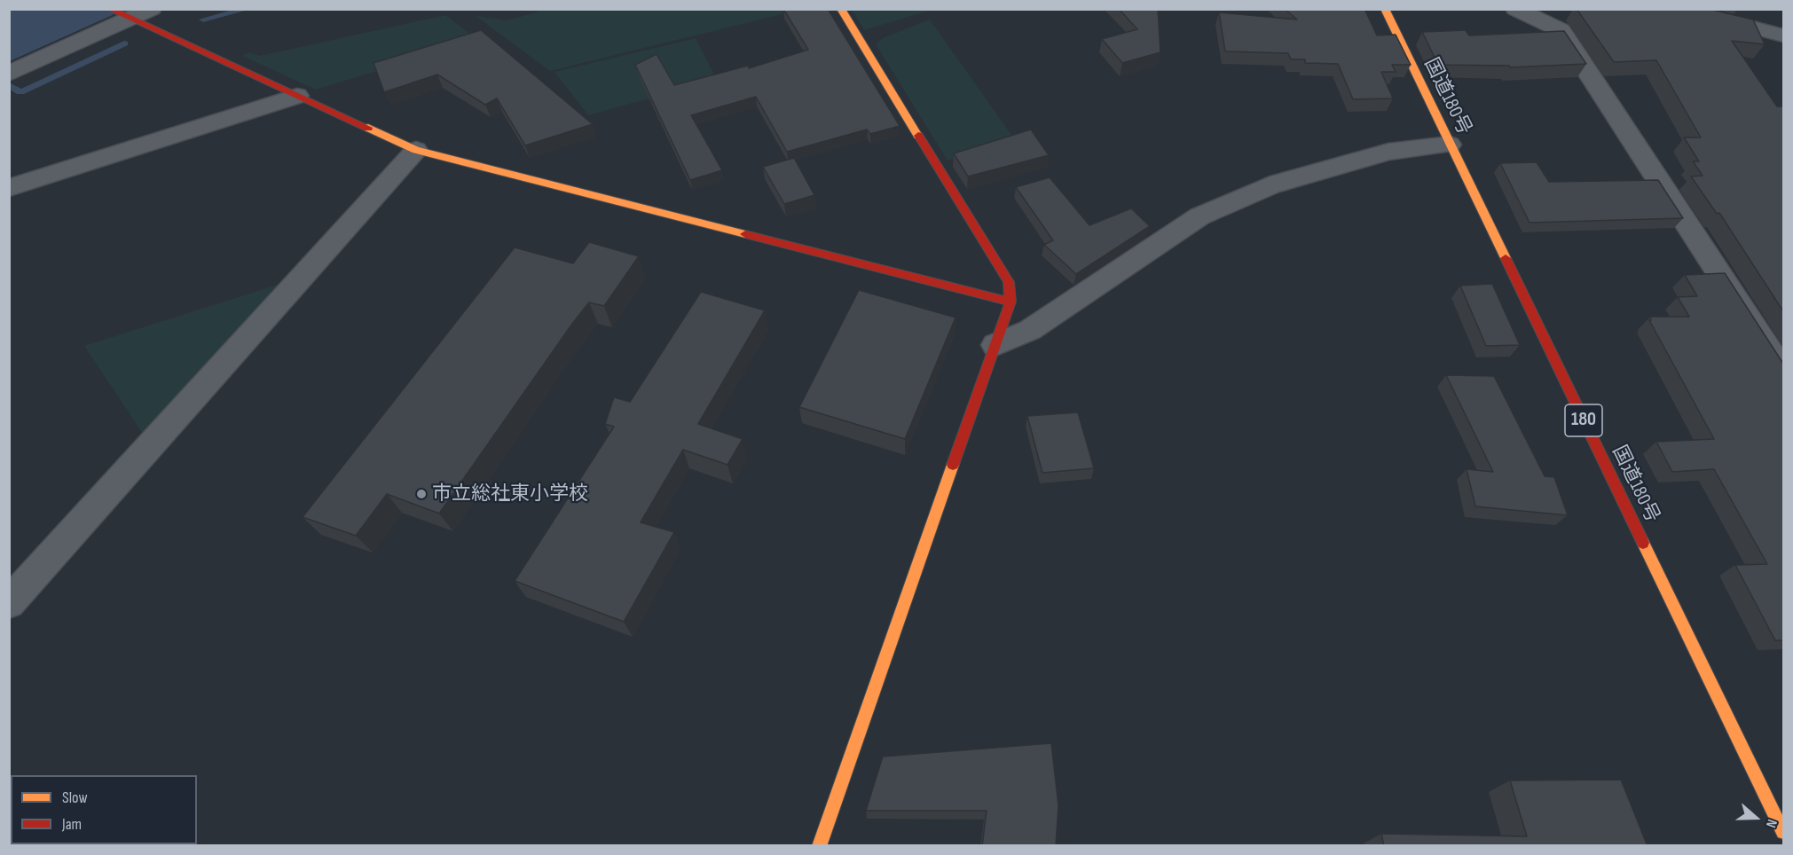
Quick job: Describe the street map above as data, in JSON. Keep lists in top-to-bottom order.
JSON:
{
  "streets": {
    "main road": ["国道180号", "180"]
  },
  "places": ["市立総社東小学校"],
  "legend": ["Slow", "Jam"],
  "north": "right"
}
